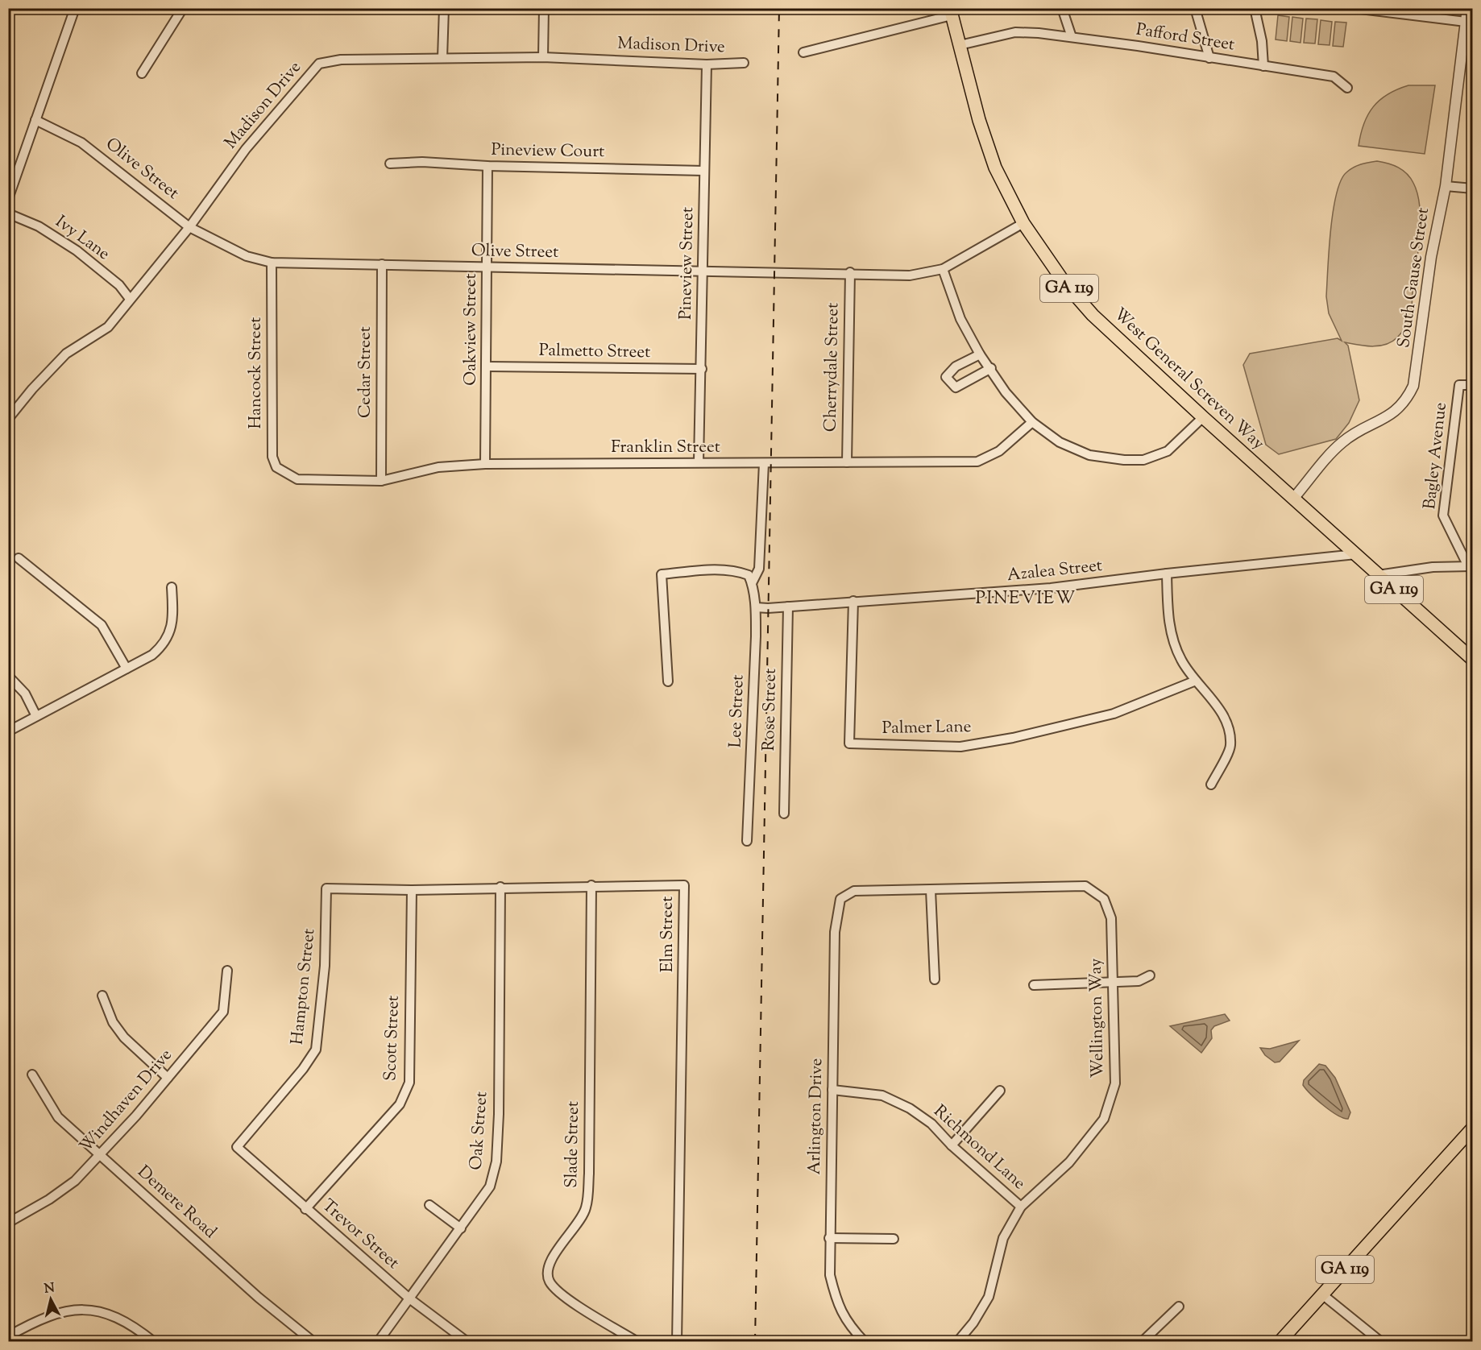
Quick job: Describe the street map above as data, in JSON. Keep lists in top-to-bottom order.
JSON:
{
  "streets": {
    "main road": ["GA 119", "West General Screven Way"],
    "street": [
      "Pafford Street",
      "Madison Drive",
      "Pineview Court",
      "Olive Street",
      "Ivy Lane",
      "Pineview Street",
      "South Gause Street",
      "Oakview Street",
      "Palmetto Street",
      "Cherrydale Street",
      "Cedar Street",
      "Hancock Street",
      "Franklin Street",
      "Bagley Avenue",
      "Azalea Street",
      "Rose Street",
      "Lee Street",
      "Palmer Lane",
      "Elm Street",
      "Hampton Street",
      "Wellington Way",
      "Scott Street",
      "Windhaven Drive",
      "Arlington Drive",
      "Oak Street",
      "Slade Street",
      "Richmond Lane",
      "Demere Road",
      "Trevor Street"
    ]
  },
  "crossings": [
    ["Pafford Street", "West General Screven Way"],
    ["Madison Drive", "Olive Street"],
    ["Madison Drive", "Ivy Lane"],
    ["Madison Drive", "Pineview Street"],
    ["Pineview Court", "Pineview Street"],
    ["Pineview Court", "Oakview Street"],
    ["Olive Street", "Pineview Street"],
    ["Olive Street", "Oakview Street"],
    ["Olive Street", "Cherrydale Street"],
    ["Olive Street", "Cedar Street"],
    ["Olive Street", "Hancock Street"],
    ["Olive Street", "West General Screven Way"],
    ["Pineview Street", "Palmetto Street"],
    ["Pineview Street", "Franklin Street"],
    ["South Gause Street", "West General Screven Way"],
    ["Oakview Street", "Palmetto Street"],
    ["Oakview Street", "Franklin Street"],
    ["Cherrydale Street", "Franklin Street"],
    ["Cedar Street", "Franklin Street"],
    ["Hancock Street", "Franklin Street"],
    ["West General Screven Way", "Azalea Street"],
    ["Franklin Street", "Lee Street"],
    ["Azalea Street", "Rose Street"],
    ["Azalea Street", "Lee Street"],
    ["Azalea Street", "Palmer Lane"],
    ["Elm Street", "Hampton Street"],
    ["Elm Street", "Scott Street"],
    ["Elm Street", "Oak Street"],
    ["Elm Street", "Slade Street"],
    ["Hampton Street", "Trevor Street"],
    ["Wellington Way", "Arlington Drive"],
    ["Wellington Way", "Richmond Lane"],
    ["Scott Street", "Trevor Street"],
    ["Windhaven Drive", "Demere Road"],
    ["Arlington Drive", "Richmond Lane"],
    ["Oak Street", "Trevor Street"]
  ],
  "districts": ["PINEVIEW"],
  "north": "top"
}
